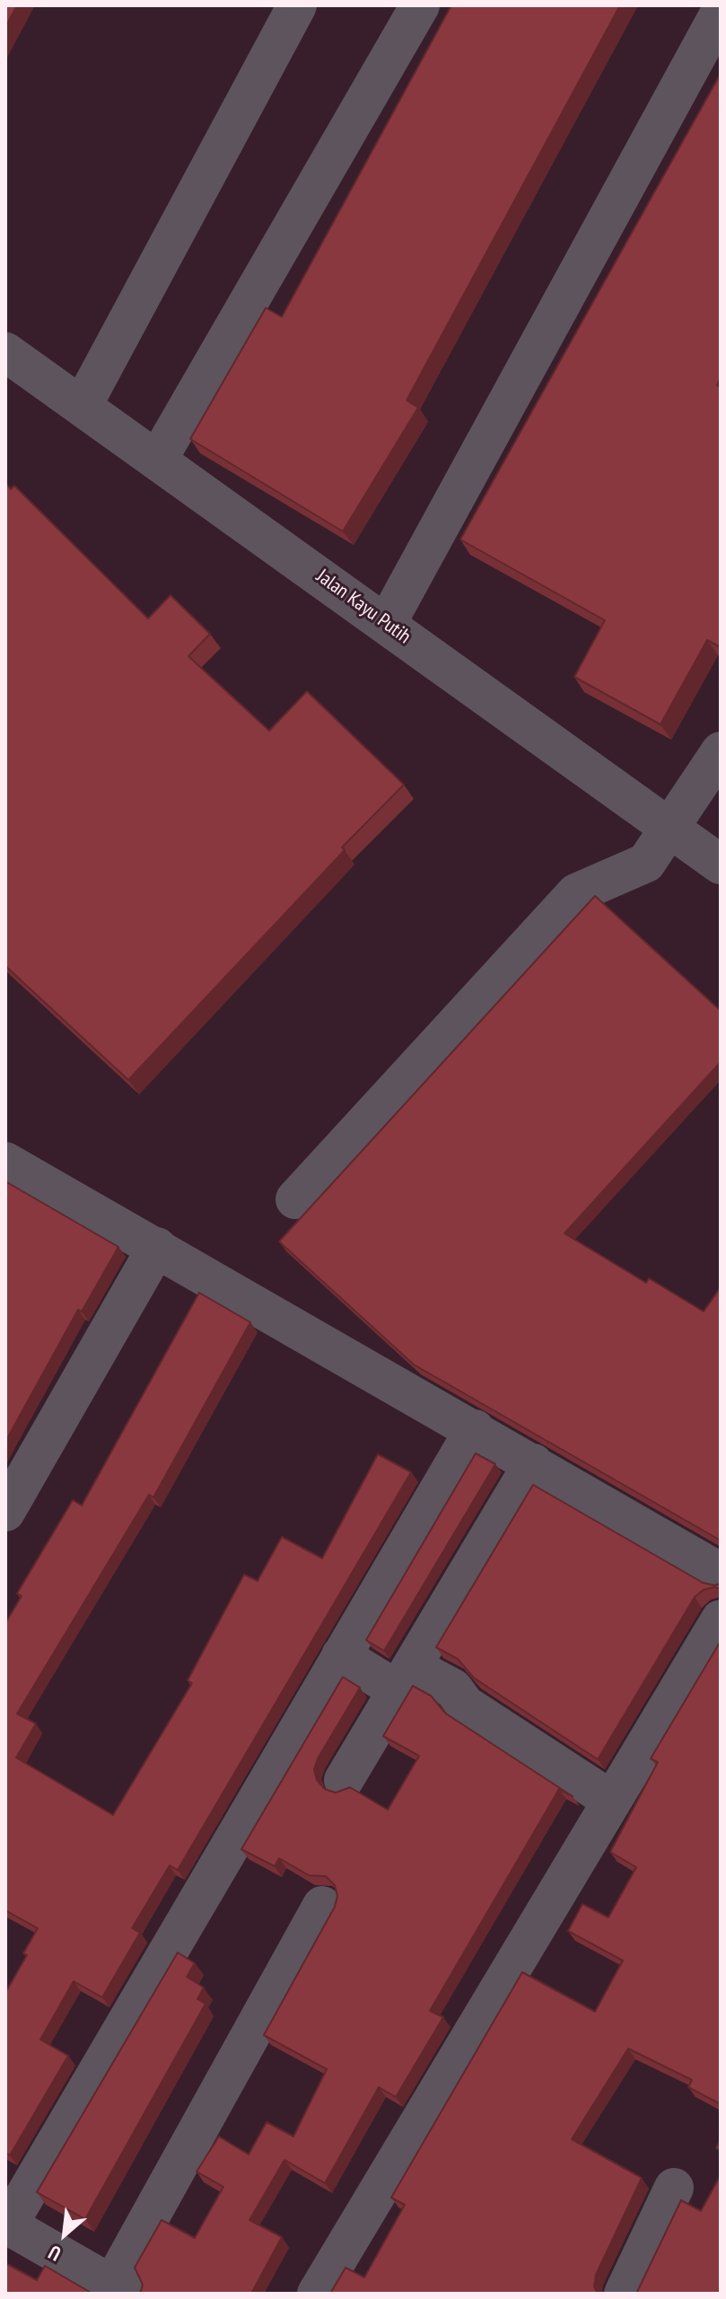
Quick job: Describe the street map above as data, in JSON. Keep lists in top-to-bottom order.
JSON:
{
  "streets": {
    "street": ["Jalan Kayu Putih"]
  },
  "north": "bottom left"
}
